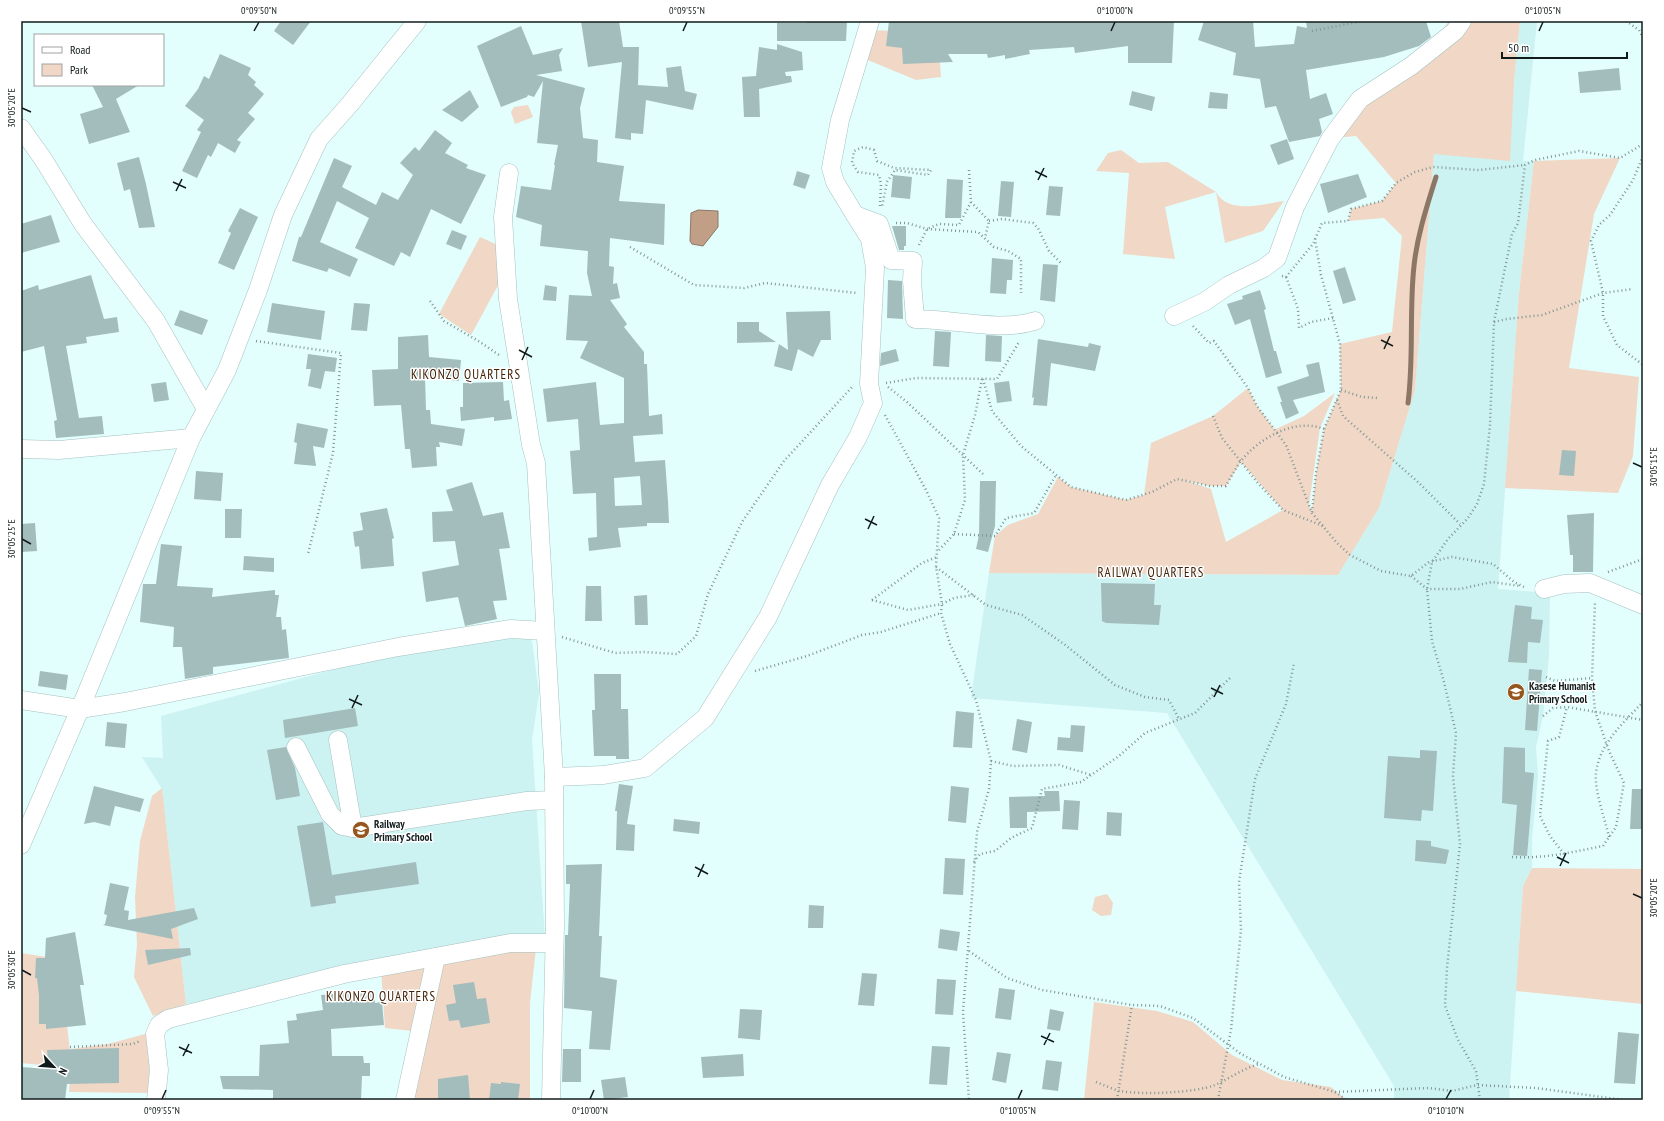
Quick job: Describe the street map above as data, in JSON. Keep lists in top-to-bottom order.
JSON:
{
  "districts": ["KIKONZO QUARTERS", "RAILWAY QUARTERS", "KIKONZO QUARTERS"],
  "places": {
    "school or university": ["Kasese Humanist Primary School", "Railway Primary School"]
  },
  "legend": ["Road", "Park"],
  "scale_bar": "50 m",
  "north": "bottom right",
  "coordinates": [
    "0°09'50\"N",
    "0°09'55\"N",
    "0°10'00\"N",
    "0°10'05\"N",
    "30°05'20\"E",
    "30°05'15\"E",
    "30°05'25\"E",
    "30°05'30\"E",
    "0°10'10\"N"
  ]
}
